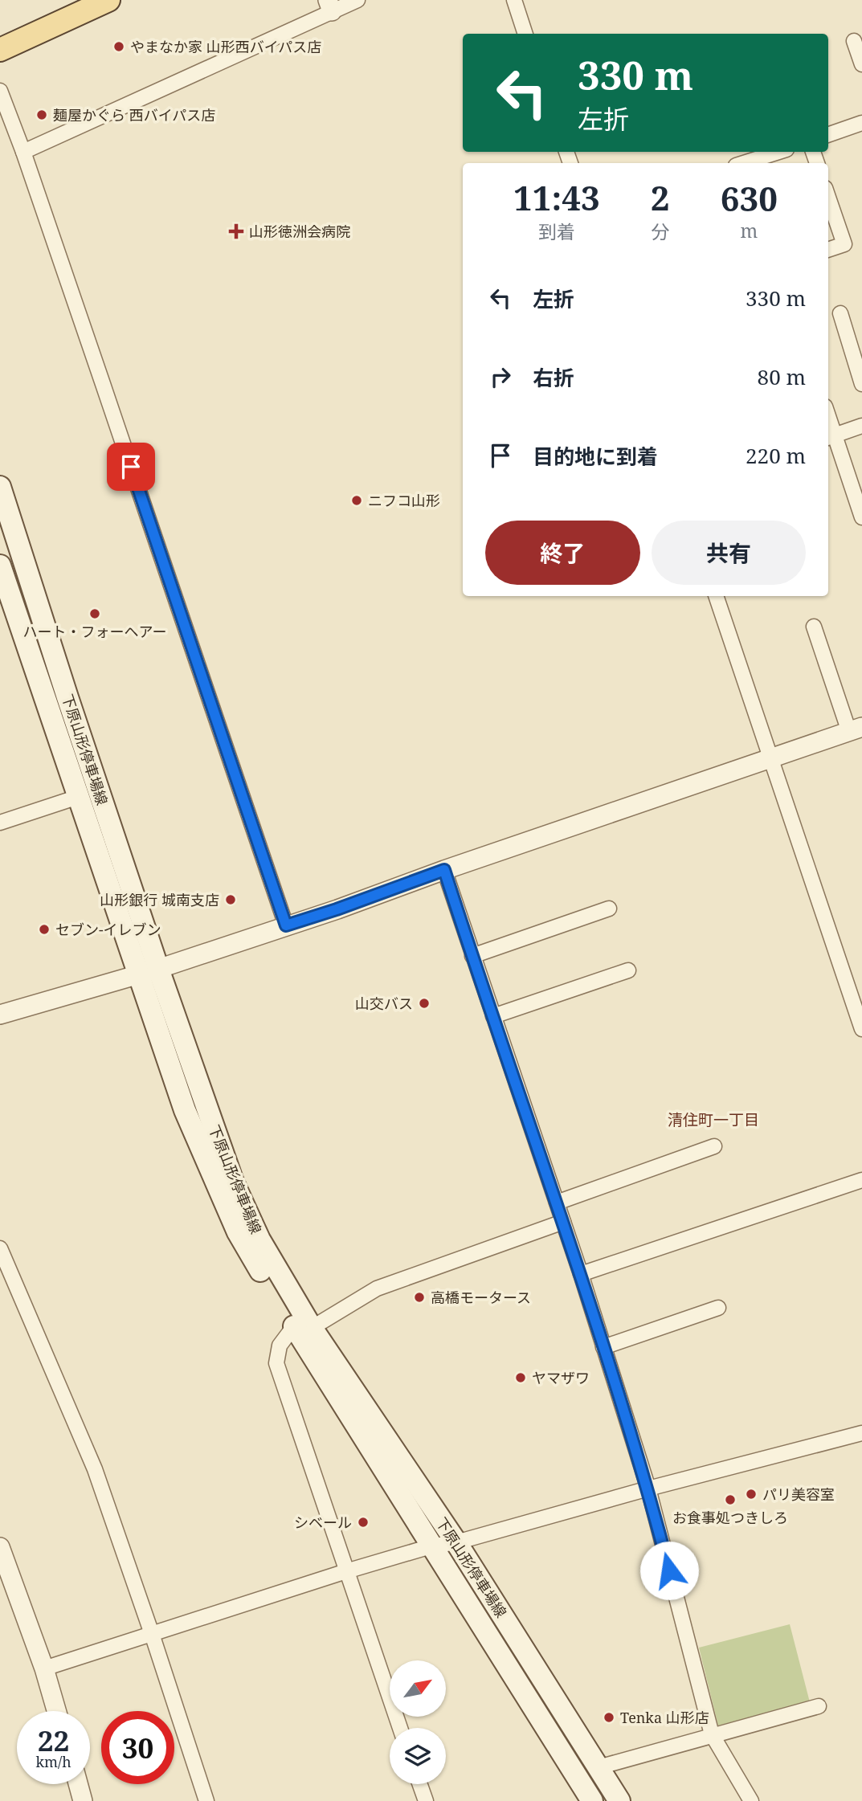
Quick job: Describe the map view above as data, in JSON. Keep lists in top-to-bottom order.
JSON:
{
  "streets": {
    "main road": ["下原山形停車場線"]
  },
  "districts": ["清住町一丁目"],
  "places": {
    "other": [
      "やまなか家 山形西バイパス店",
      "麺屋かぐら 西バイパス店",
      "ニフコ山形",
      "ハート・フォーヘアー",
      "山形銀行 城南支店",
      "セブン-イレブン",
      "山交バス",
      "高橋モータース",
      "ヤマザワ",
      "パリ美容室",
      "お食事処つきしろ",
      "シベール",
      "Tenka 山形店"
    ],
    "health": ["山形徳洲会病院"]
  },
  "north": "top right",
  "page": {
    "turn": ["330 m", "左折"],
    "eta": [
      "11:43",
      "到着",
      "2",
      "分",
      "630",
      "m"
    ],
    "list": [
      {
        "name": "左折",
        "value": "330 m"
      },
      {
        "name": "右折",
        "value": "80 m"
      },
      {
        "name": "目的地に到着",
        "value": "220 m"
      }
    ],
    "buttons": ["終了", "共有"],
    "speed": "22 km/h",
    "limit": "30"
  }
}
